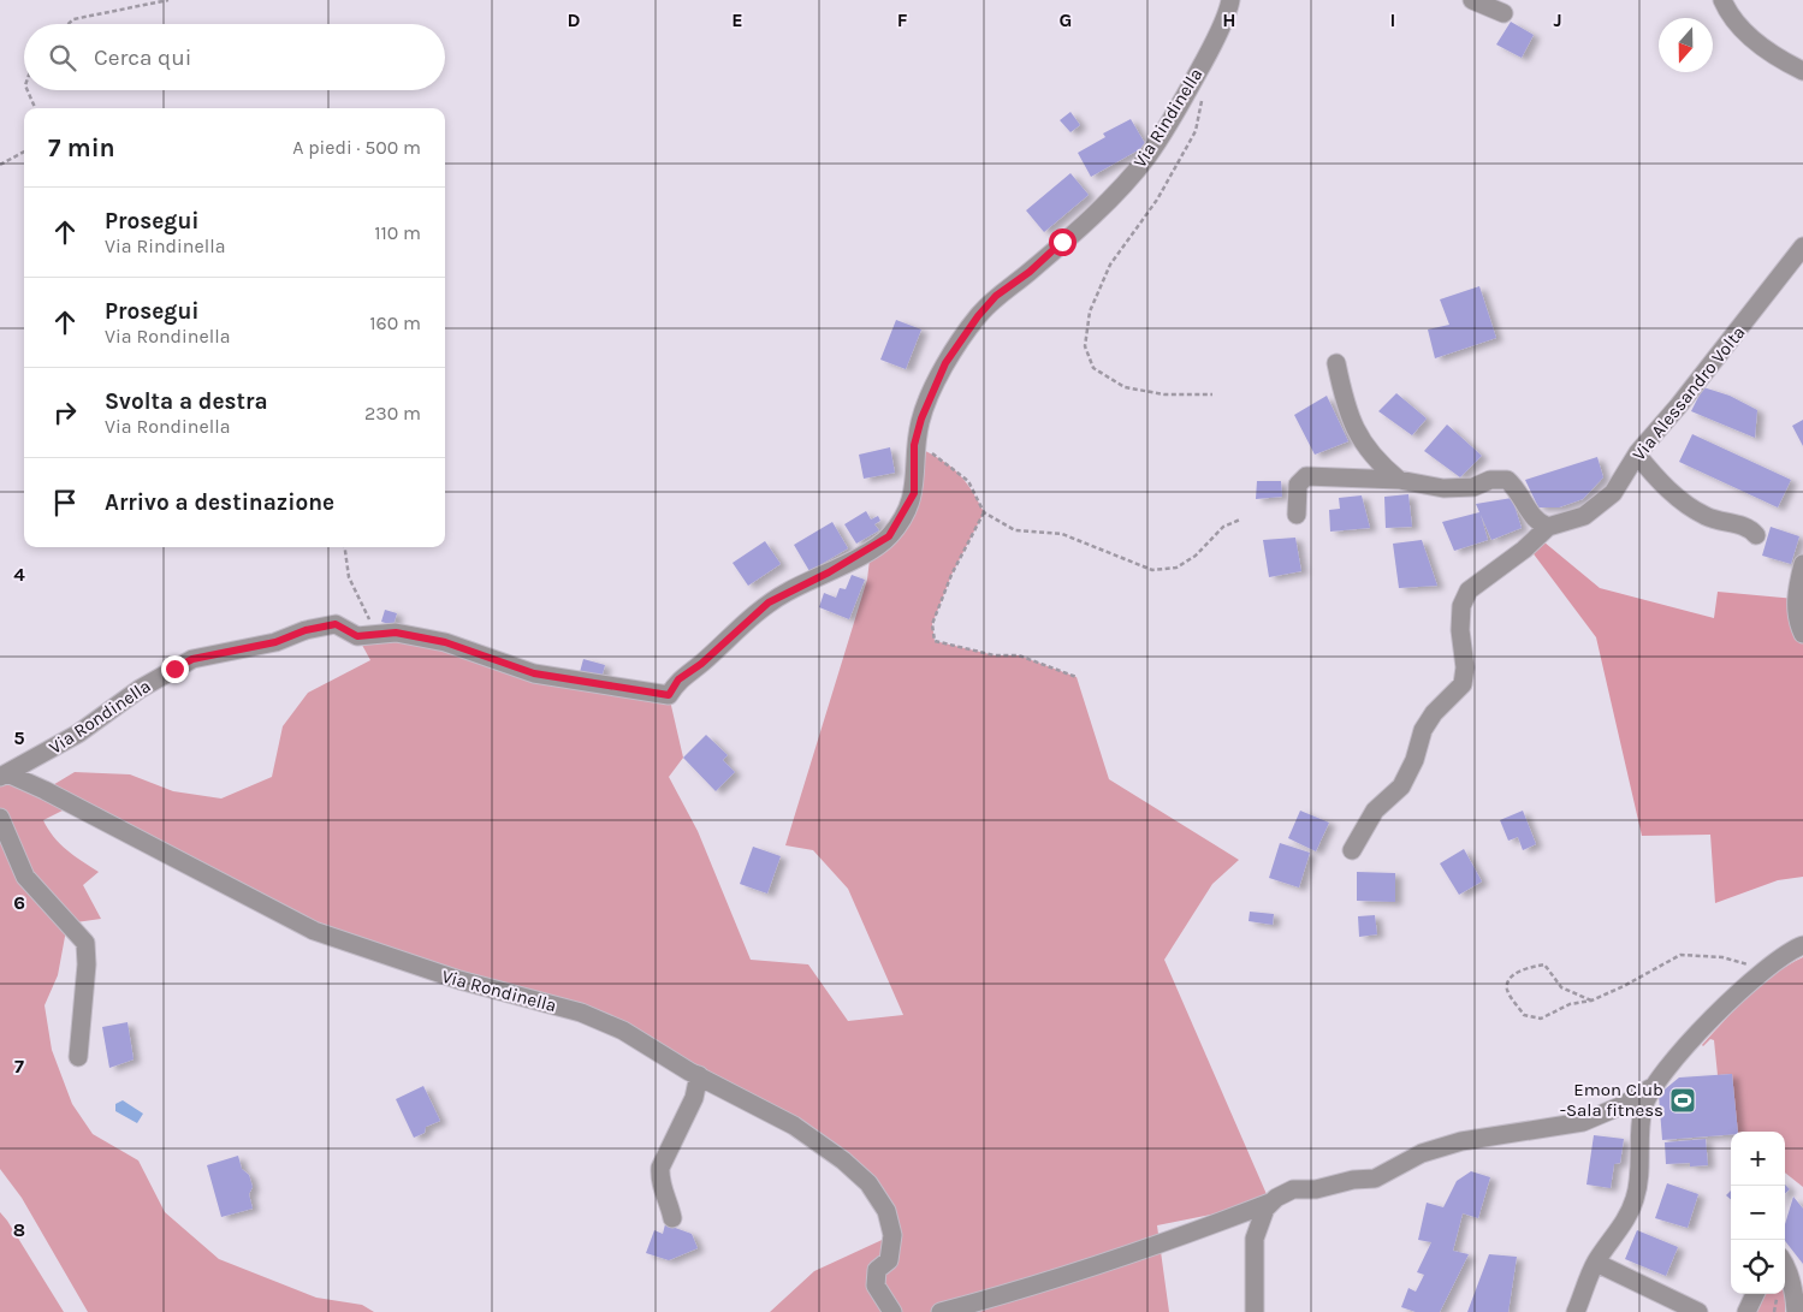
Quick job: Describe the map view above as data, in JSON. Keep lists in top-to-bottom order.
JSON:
{
  "streets": {
    "street": ["Via Rindinella", "Via Alessandro Volta", "Via Rondinella"]
  },
  "crossings": [
    ["Via Rindinella", "Via Rondinella"]
  ],
  "places": {
    "sports": ["Emon Club -Sala fitness"]
  },
  "north": "bottom",
  "page": {
    "search": "Cerca qui",
    "heading": ["7 min", "A piedi · 500 m"],
    "list": [
      ["Prosegui", "Via Rindinella", "110 m"],
      ["Prosegui", "Via Rondinella", "160 m"],
      ["Svolta a destra", "Via Rondinella", "230 m"],
      "Arrivo a destinazione"
    ],
    "map_buttons": ["+", "−"]
  },
  "grid": {
    "columns": [
      "D",
      "E",
      "F",
      "G",
      "H",
      "I",
      "J"
    ],
    "rows": [
      "4",
      "5",
      "6",
      "7",
      "8"
    ]
  }
}
